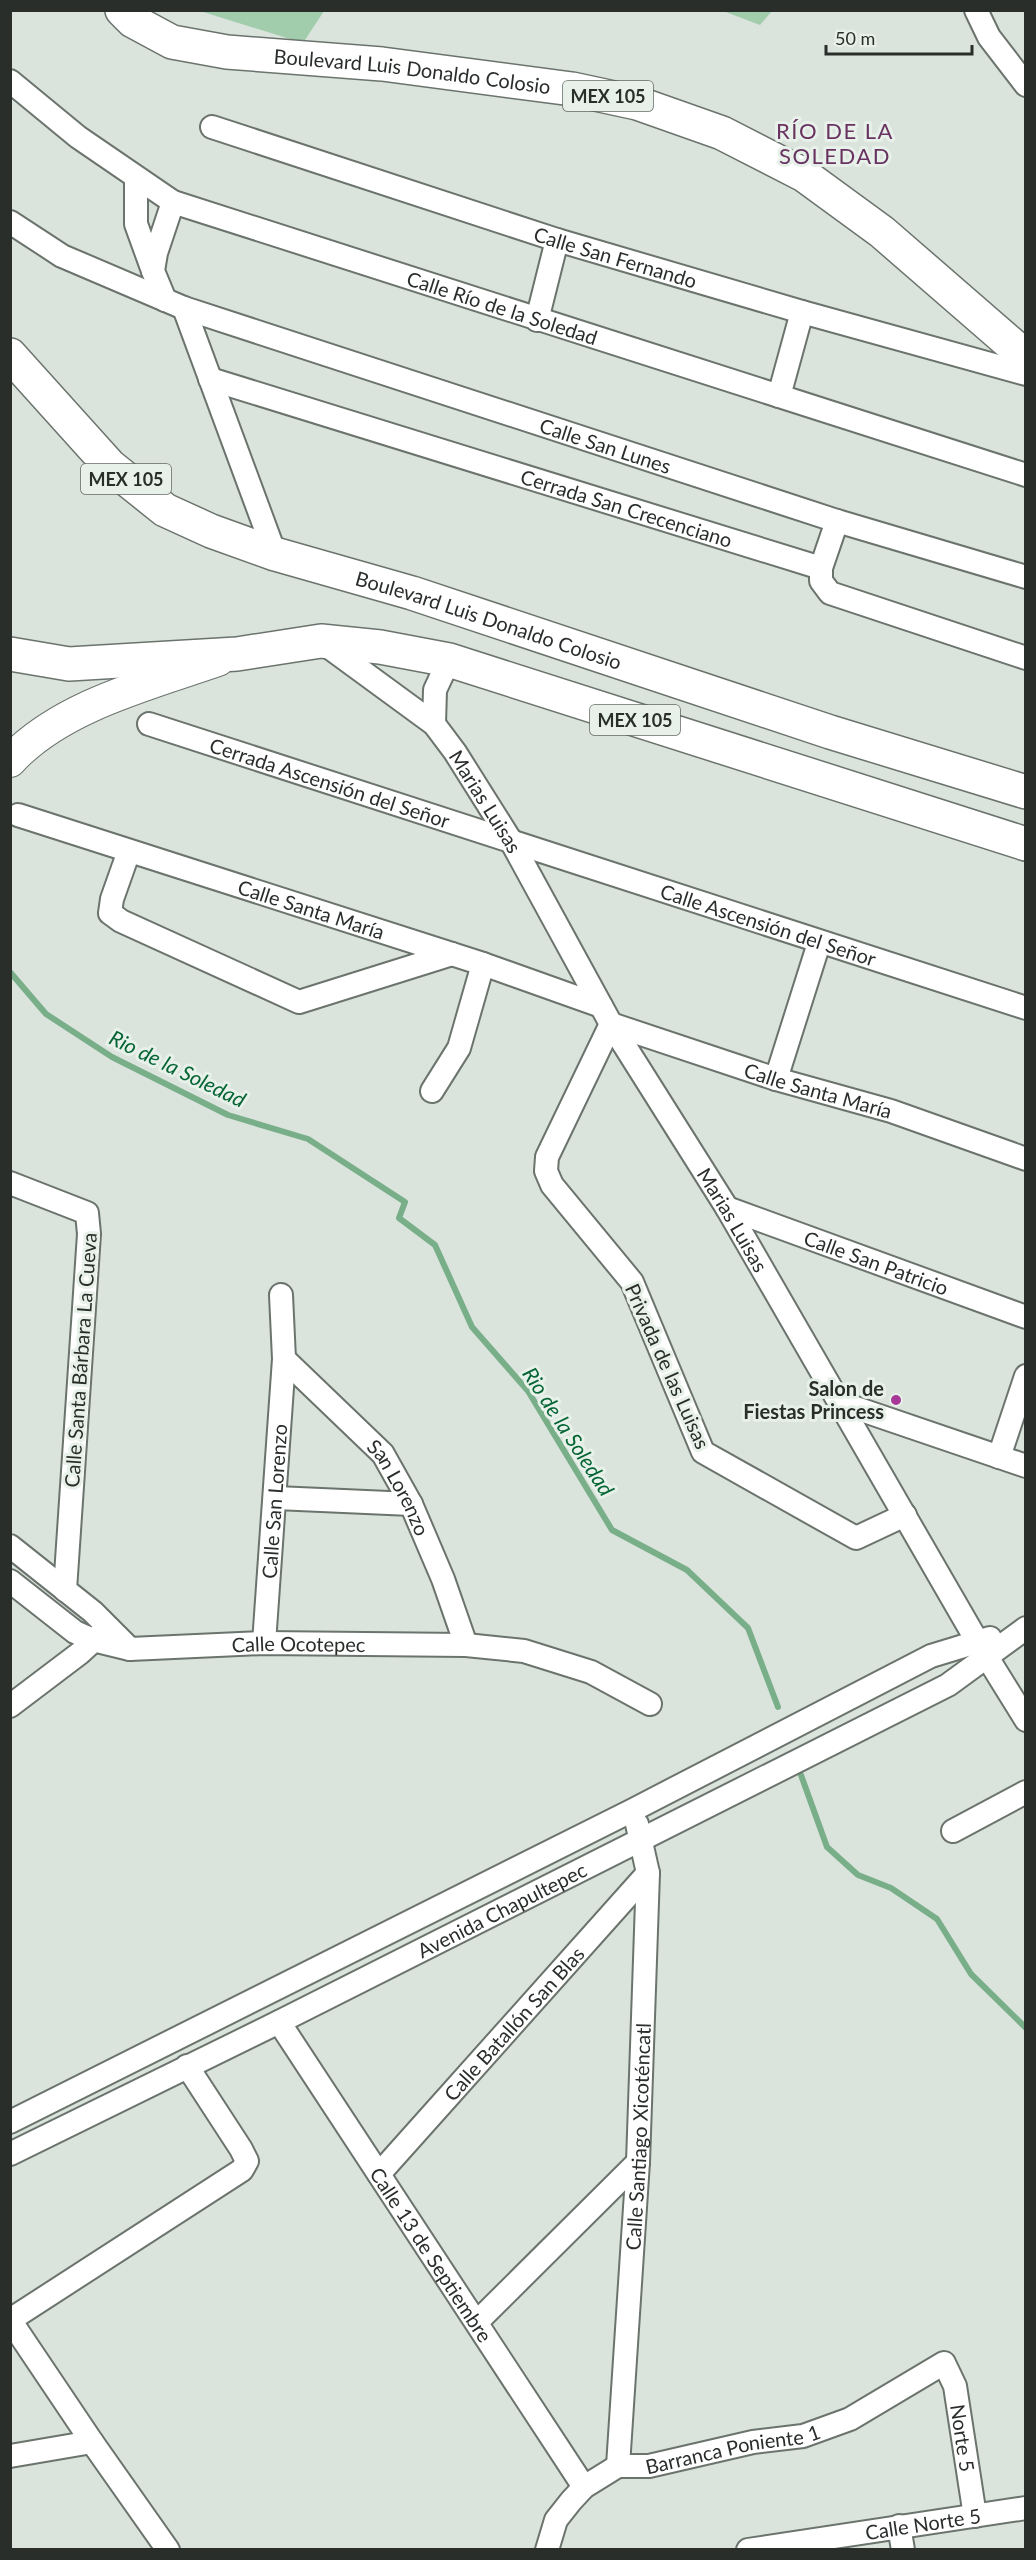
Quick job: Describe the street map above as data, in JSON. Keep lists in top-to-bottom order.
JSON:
{
  "streets": {
    "main road": ["Boulevard Luis Donaldo Colosio", "MEX 105"],
    "street": [
      "Calle San Fernando",
      "Calle Río de la Soledad",
      "Calle San Lunes",
      "Cerrada San Crecenciano",
      "Cerrada Ascensión del Señor",
      "Marias Luisas",
      "Calle Santa María",
      "Calle Ascensión del Señor",
      "Calle San Patricio",
      "Calle Santa Bárbara La Cueva",
      "Privada de las Luisas",
      "San Lorenzo",
      "Calle San Lorenzo",
      "Calle Ocotepec",
      "Avenida Chapultepec",
      "Calle Batallón San Blas",
      "Calle Santiago Xicoténcatl",
      "Calle 13 de Septiembre",
      "Norte 5",
      "Barranca Poniente 1",
      "Calle Norte 5"
    ]
  },
  "crossings": [
    ["MEX 105", "Marias Luisas"],
    ["Cerrada Ascensión del Señor", "Marias Luisas"],
    ["Cerrada Ascensión del Señor", "Calle Ascensión del Señor"],
    ["Marias Luisas", "Calle Santa María"],
    ["Marias Luisas", "Calle Ascensión del Señor"],
    ["Marias Luisas", "Calle San Patricio"],
    ["Marias Luisas", "Privada de las Luisas"],
    ["Marias Luisas", "Avenida Chapultepec"],
    ["Calle Santa María", "Privada de las Luisas"],
    ["San Lorenzo", "Calle San Lorenzo"],
    ["San Lorenzo", "Calle Ocotepec"],
    ["Calle San Lorenzo", "Calle Ocotepec"],
    ["Avenida Chapultepec", "Calle Santiago Xicoténcatl"],
    ["Avenida Chapultepec", "Calle 13 de Septiembre"],
    ["Calle Batallón San Blas", "Calle Santiago Xicoténcatl"],
    ["Calle Batallón San Blas", "Calle 13 de Septiembre"],
    ["Calle Santiago Xicoténcatl", "Barranca Poniente 1"],
    ["Calle 13 de Septiembre", "Barranca Poniente 1"],
    ["Norte 5", "Barranca Poniente 1"],
    ["Norte 5", "Calle Norte 5"]
  ],
  "districts": ["RÍO DE LA SOLEDAD"],
  "water": ["Rio de la Soledad"],
  "places": ["Salon de Fiestas Princess"],
  "scale_bar": "50 m"
}
